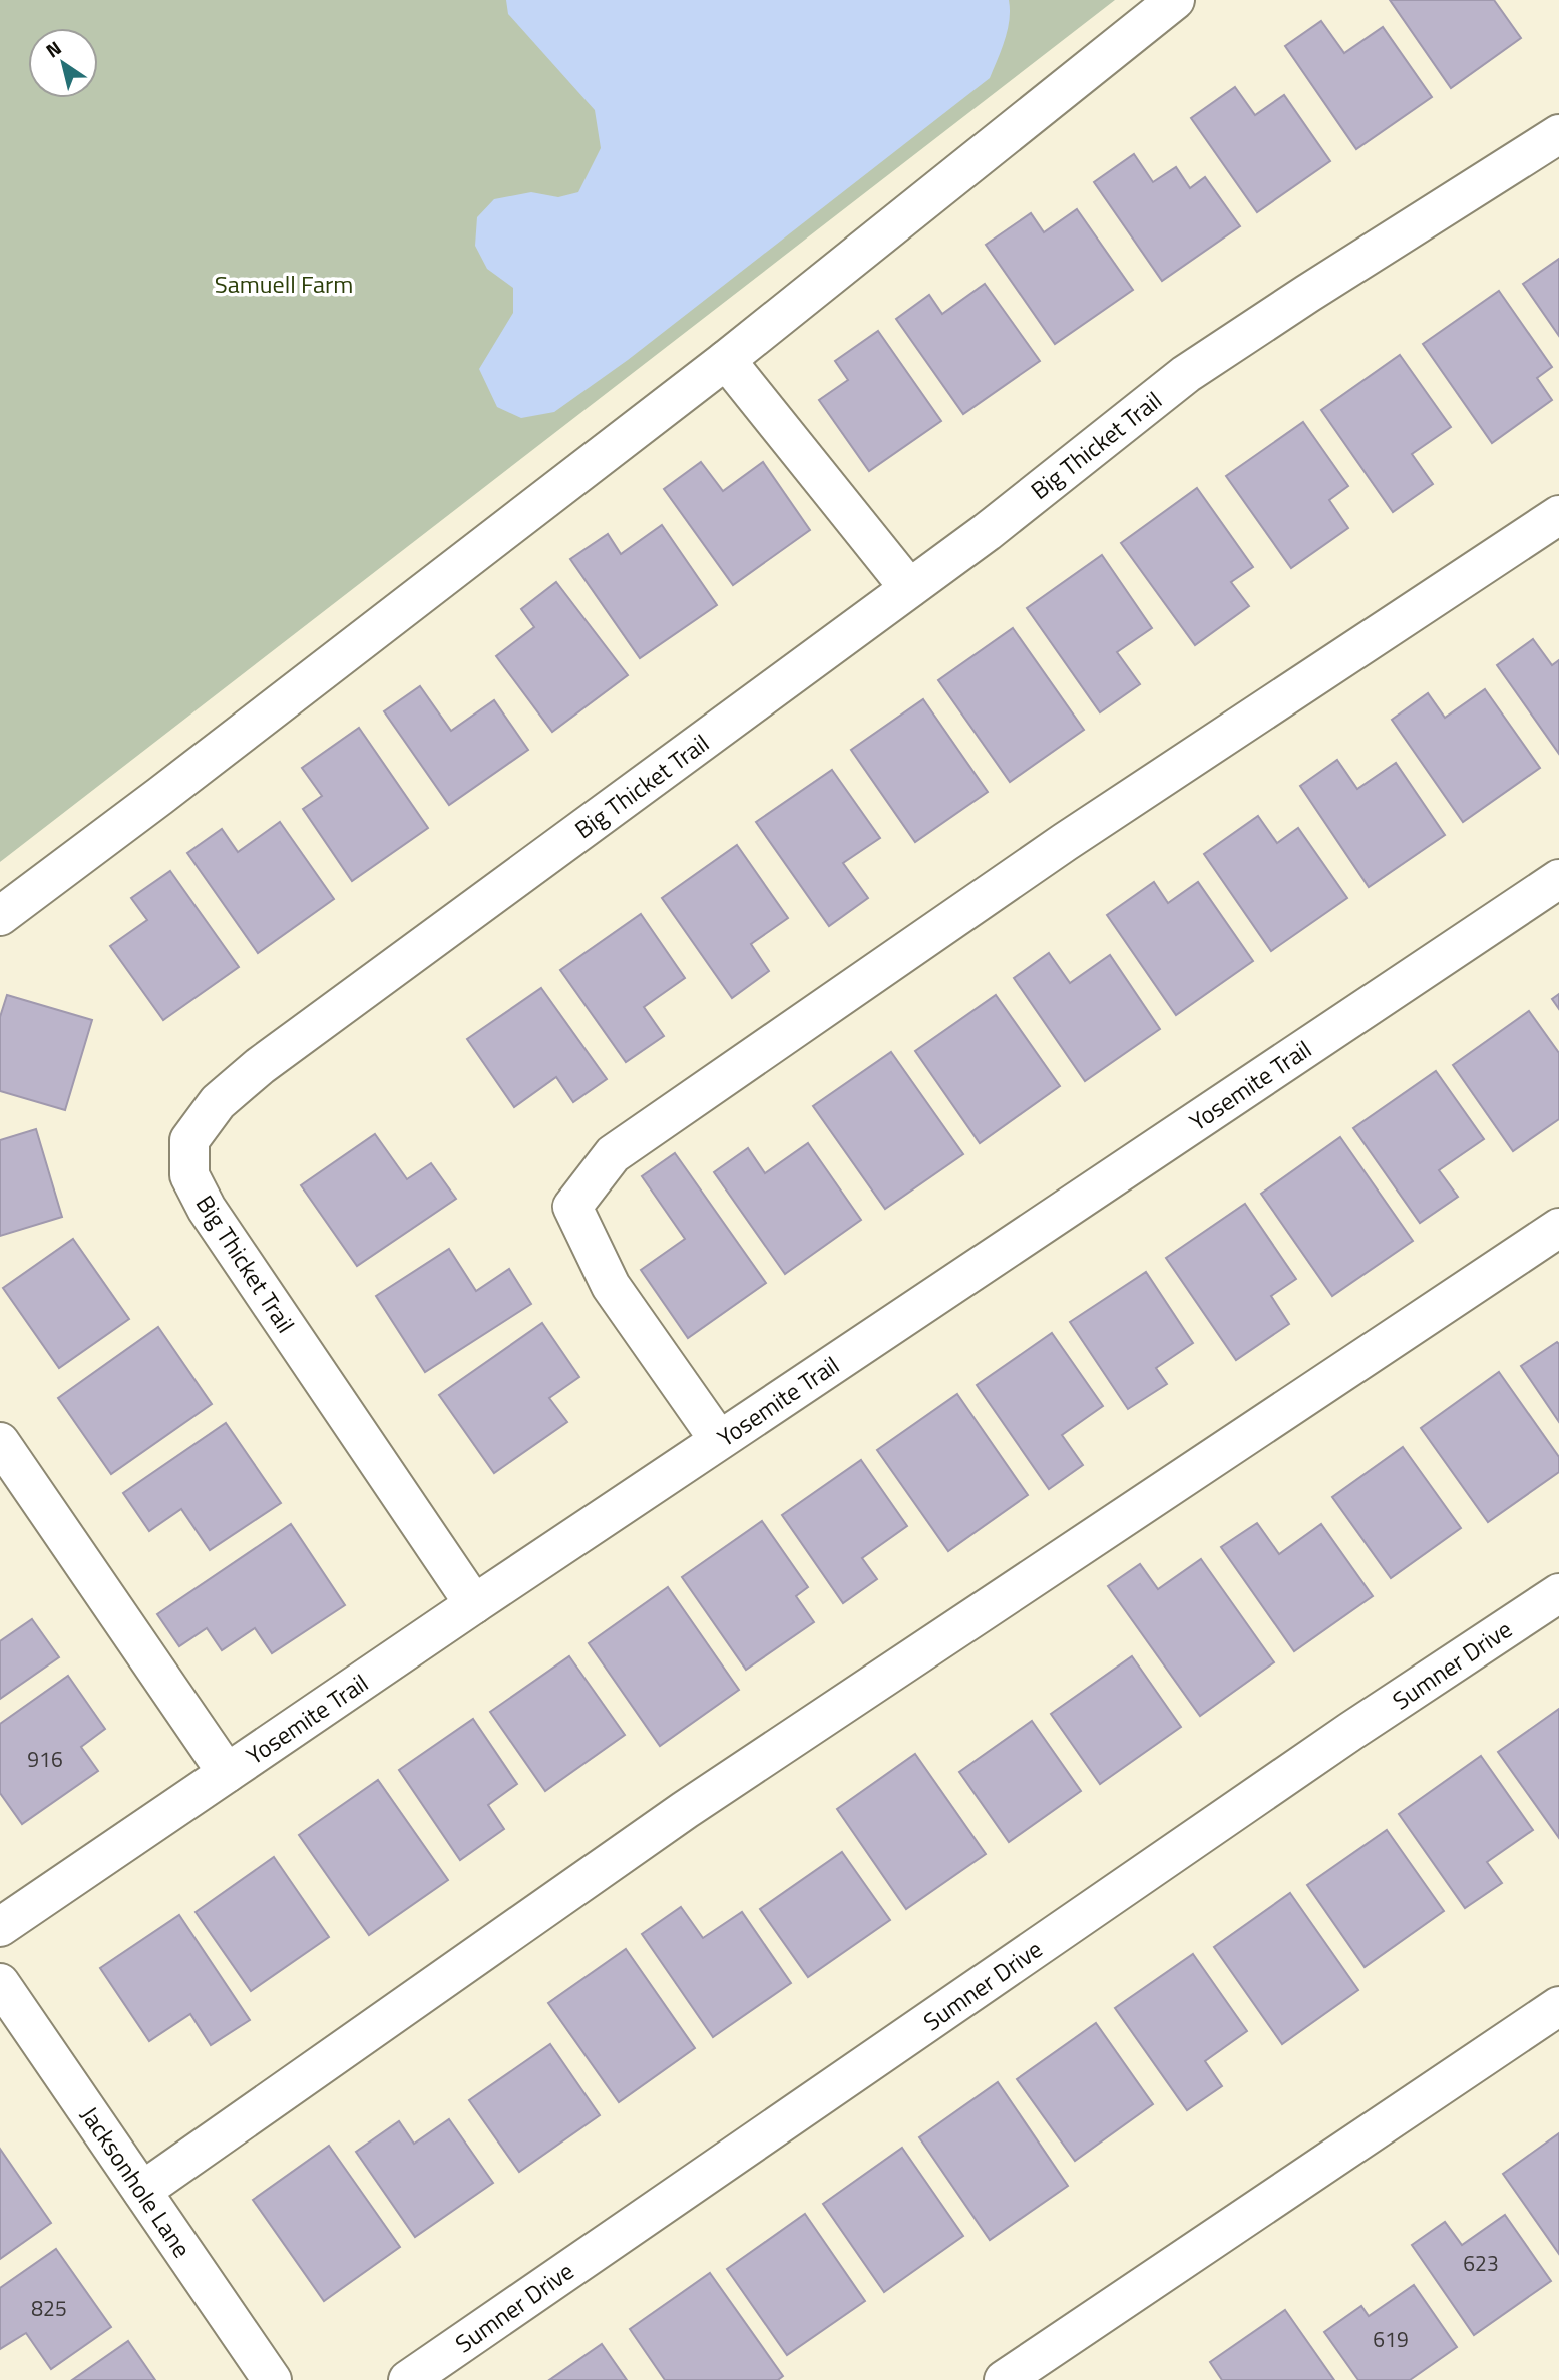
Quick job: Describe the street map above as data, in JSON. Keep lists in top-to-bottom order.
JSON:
{
  "streets": {
    "street": [
      "Big Thicket Trail",
      "Yosemite Trail",
      "Sumner Drive",
      "Jacksonhole Lane"
    ]
  },
  "crossings": [
    ["Big Thicket Trail", "Yosemite Trail"]
  ],
  "parks": ["Samuell Farm"],
  "house_numbers": [
    "916",
    "623",
    "825",
    "619"
  ],
  "north": "top left"
}
